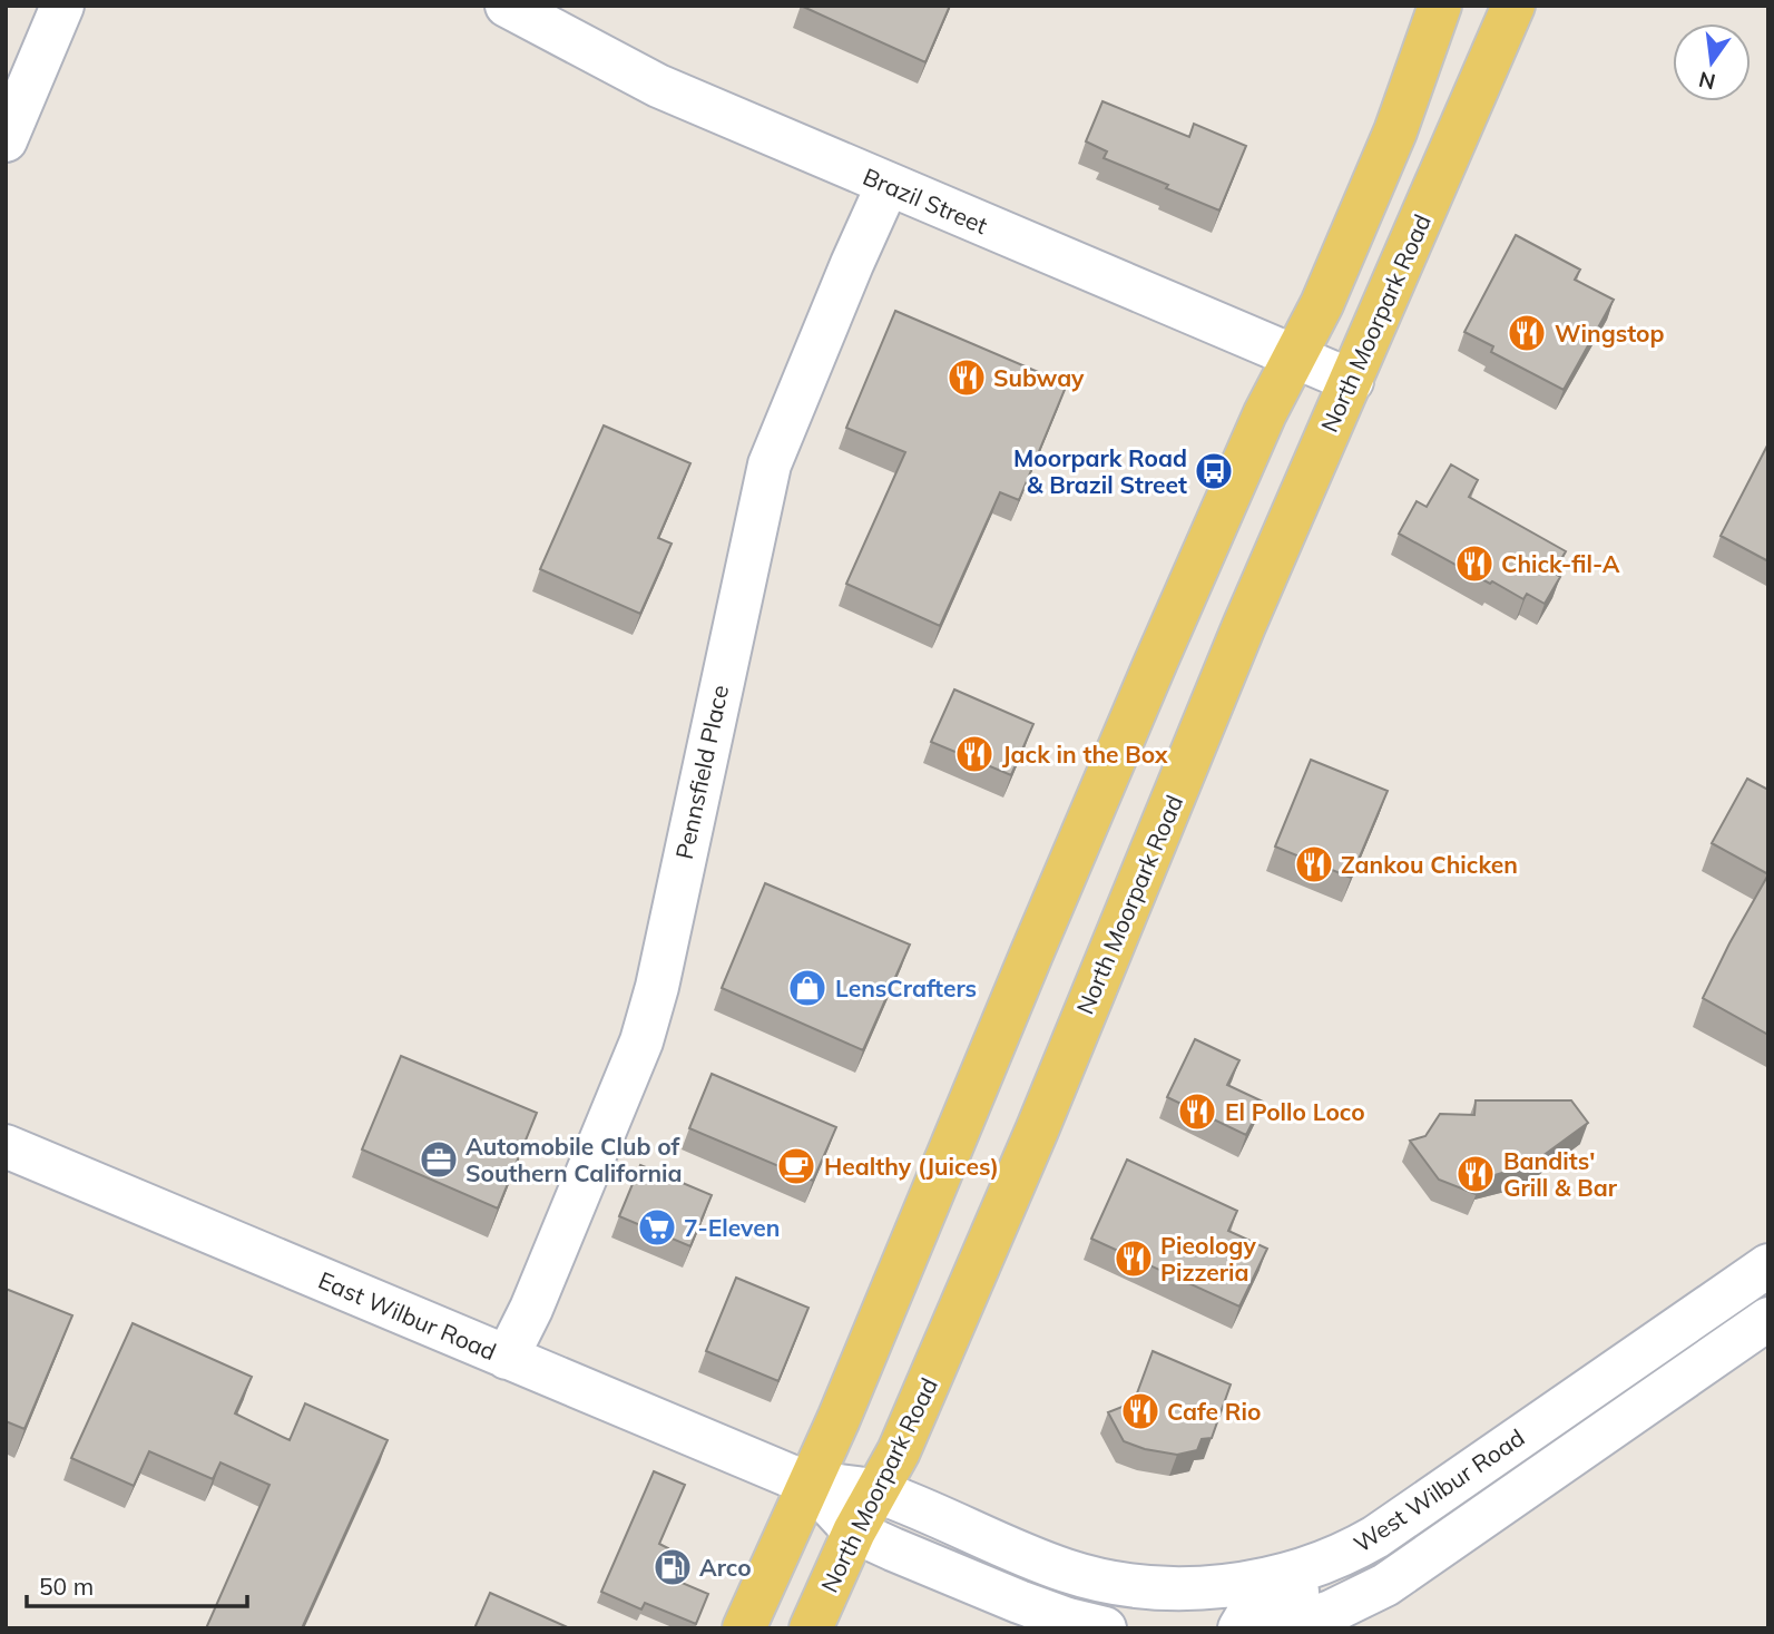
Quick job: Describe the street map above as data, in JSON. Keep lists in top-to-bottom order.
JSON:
{
  "streets": {
    "main road": ["North Moorpark Road"],
    "street": [
      "Brazil Street",
      "Pennsfield Place",
      "East Wilbur Road",
      "West Wilbur Road"
    ]
  },
  "crossings": [
    ["Brazil Street", "North Moorpark Road"],
    ["Brazil Street", "Pennsfield Place"],
    ["North Moorpark Road", "West Wilbur Road"],
    ["Pennsfield Place", "East Wilbur Road"],
    ["East Wilbur Road", "West Wilbur Road"]
  ],
  "places": {
    "restaurant": [
      "Wingstop",
      "Subway",
      "Chick-fil-A",
      "Jack in the Box",
      "Zankou Chicken",
      "El Pollo Loco",
      "Bandits' Grill & Bar",
      "Pieology Pizzeria",
      "Cafe Rio"
    ],
    "bus stop": ["Moorpark Road & Brazil Street"],
    "shop": ["LensCrafters"],
    "office": ["Automobile Club of Southern California"],
    "cafe": ["Healthy (Juices)"],
    "supermarket": ["7-Eleven"],
    "fuel station": ["Arco"]
  },
  "scale_bar": "50 m",
  "north": "bottom"
}
